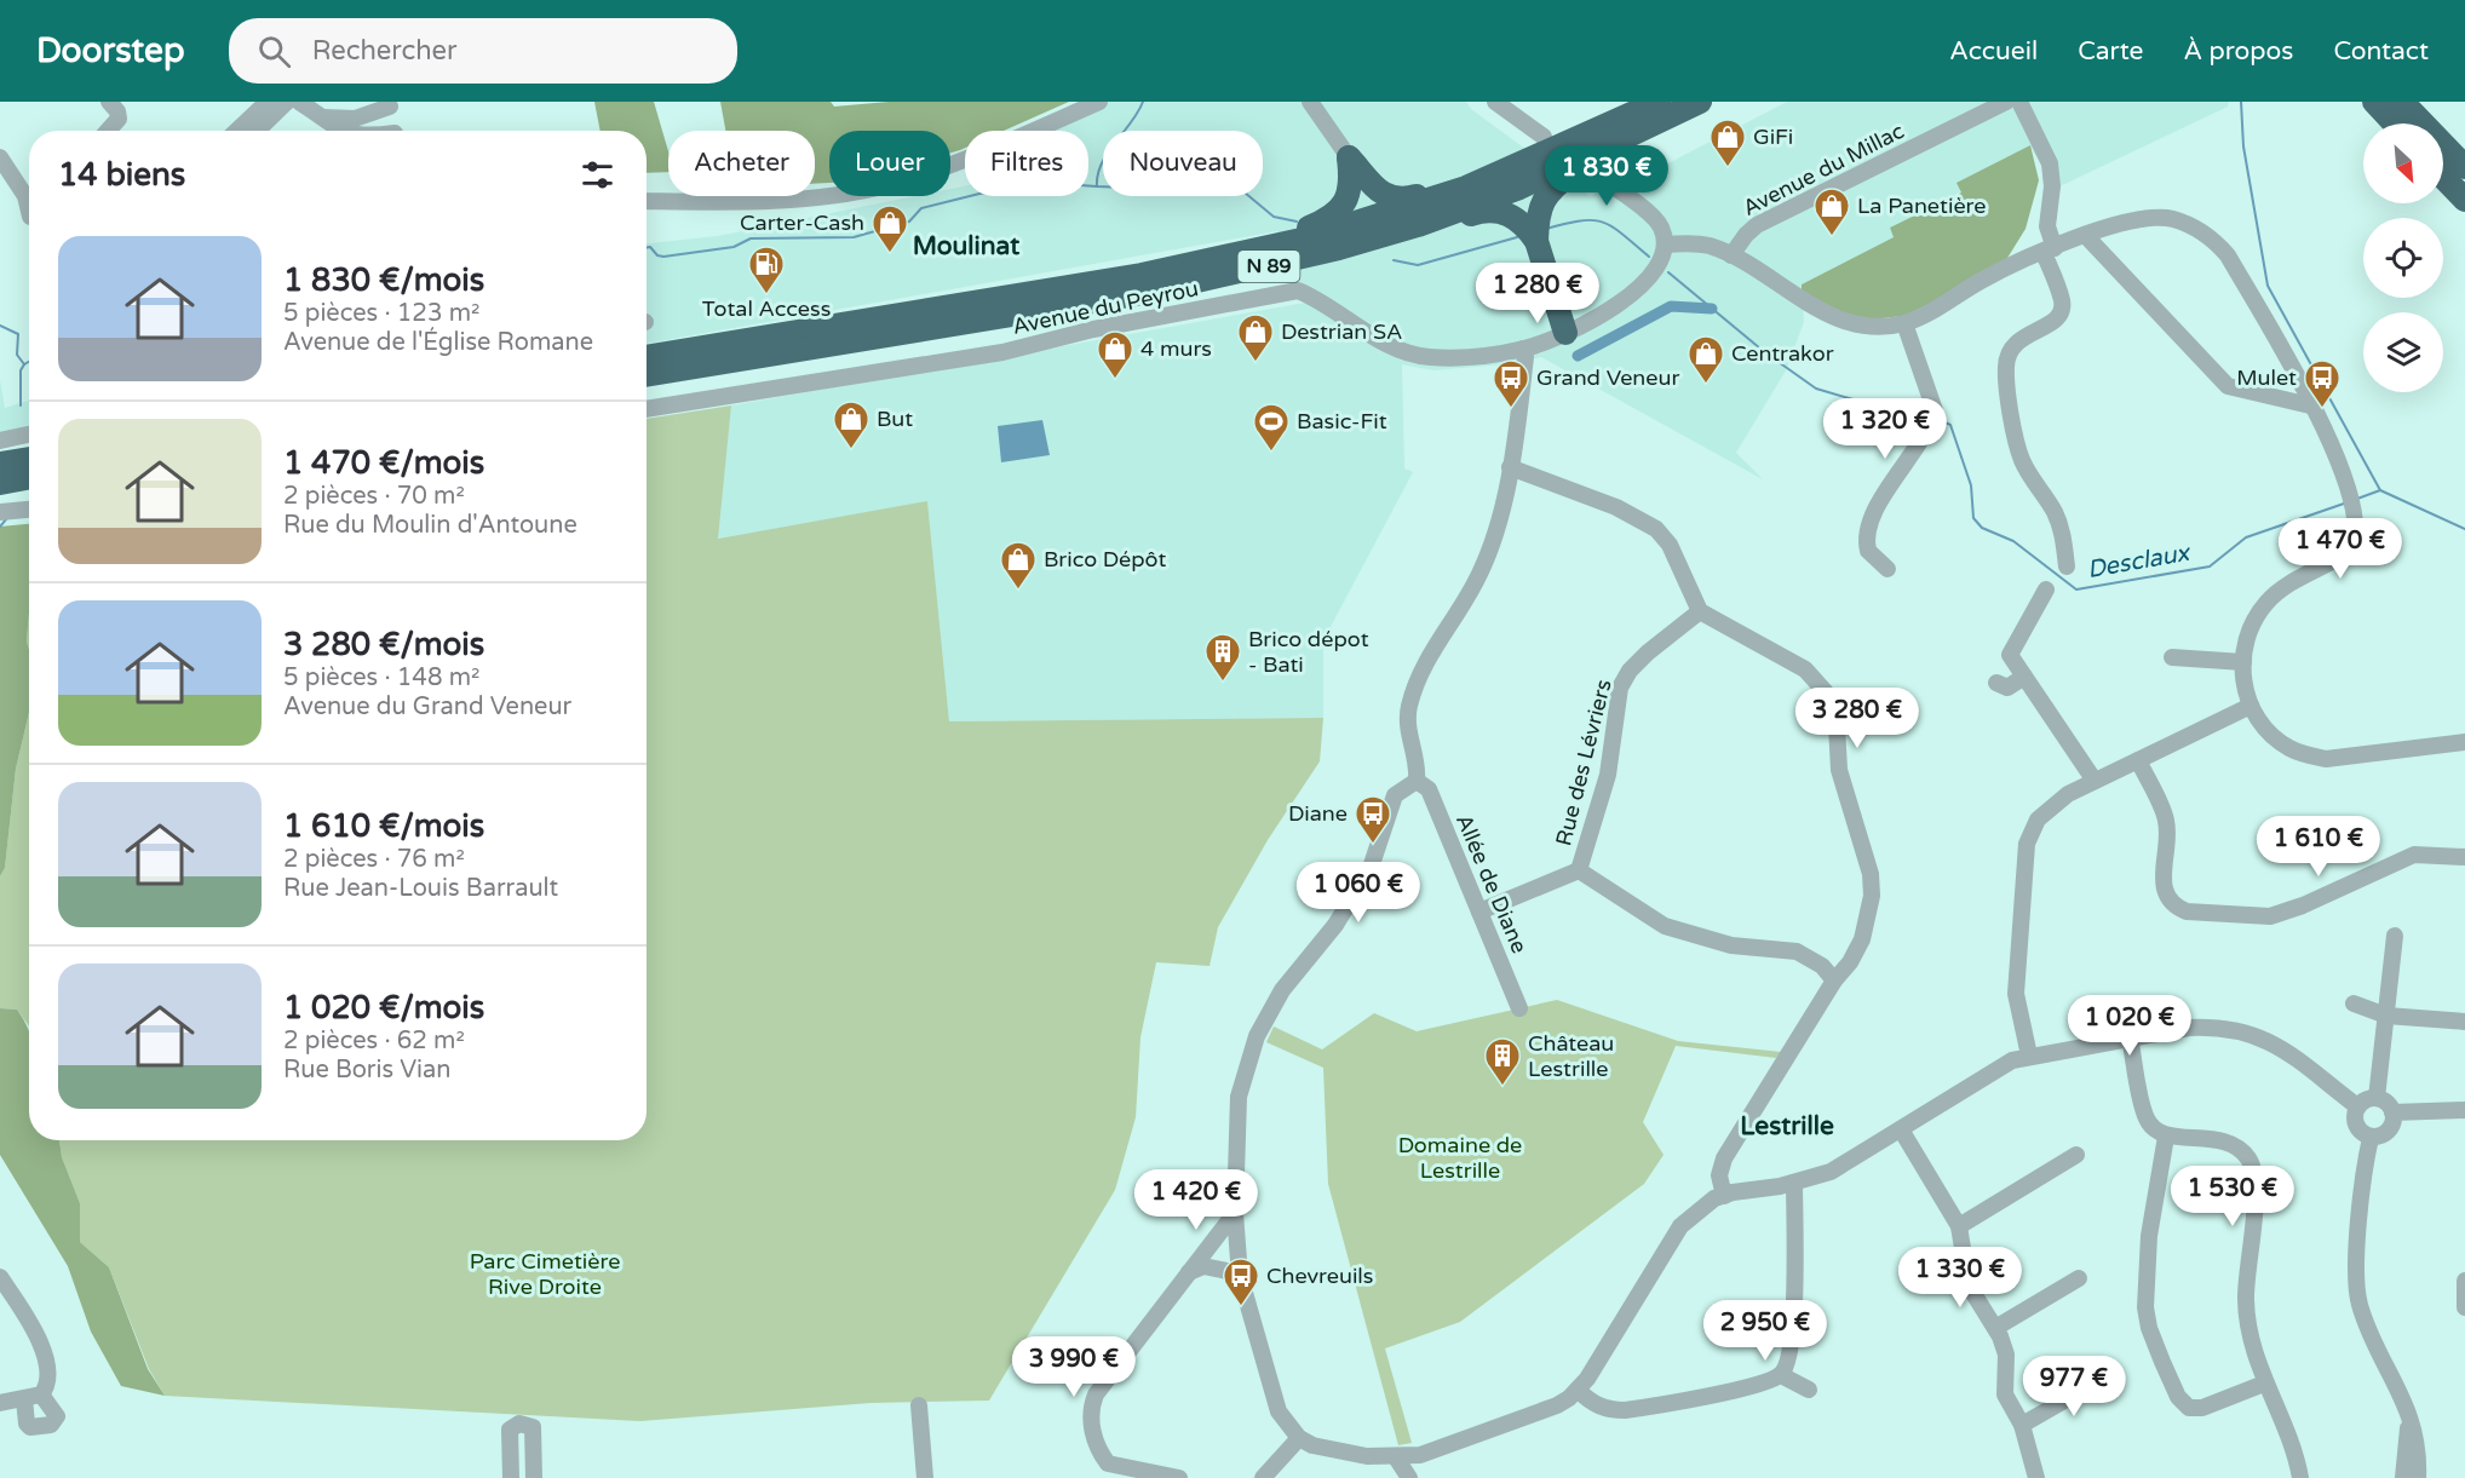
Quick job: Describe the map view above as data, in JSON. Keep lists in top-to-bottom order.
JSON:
{
  "streets": {
    "highway": ["N 89"],
    "street": [
      "Avenue du Millac",
      "Avenue du Peyrou",
      "Rue des Lévriers",
      "Allée de Diane"
    ]
  },
  "districts": ["Moulinat", "Lestrille"],
  "water": ["Desclaux"],
  "parks": ["Domaine de Lestrille", "Parc Cimetière Rive Droite"],
  "places": {
    "shop": [
      "GiFi",
      "La Panetière",
      "Carter-Cash",
      "Destrian SA",
      "4 murs",
      "Centrakor",
      "But",
      "Brico Dépôt"
    ],
    "fuel station": ["Total Access"],
    "bus stop": [
      "Grand Veneur",
      "Mulet",
      "Diane",
      "Chevreuils"
    ],
    "sports": ["Basic-Fit"],
    "building": ["Brico dépot - Bati", "Château Lestrille"]
  },
  "north": "bottom right",
  "page": {
    "header": "Doorstep",
    "search": "Rechercher",
    "nav": [
      "Accueil",
      "Carte",
      "À propos",
      "Contact"
    ],
    "chip": [
      "Acheter",
      "Louer",
      "Filtres",
      "Nouveau"
    ],
    "heading": "14 biens",
    "price": [
      "1 830 €",
      "1 280 €",
      "1 320 €",
      "1 470 €",
      "3 280 €",
      "1 610 €",
      "1 060 €",
      "1 020 €",
      "1 530 €",
      "1 420 €",
      "1 330 €",
      "2 950 €",
      "3 990 €",
      "977 €"
    ],
    "list": [
      {
        "name": "1 830 €/mois",
        "note": "5 pièces · 123 m² · Avenue de l'Église Romane"
      },
      {
        "name": "1 470 €/mois",
        "note": "2 pièces · 70 m² · Rue du Moulin d'Antoune"
      },
      {
        "name": "3 280 €/mois",
        "note": "5 pièces · 148 m² · Avenue du Grand Veneur"
      },
      {
        "name": "1 610 €/mois",
        "note": "2 pièces · 76 m² · Rue Jean-Louis Barrault"
      },
      {
        "name": "1 020 €/mois",
        "note": "2 pièces · 62 m² · Rue Boris Vian"
      }
    ]
  }
}
